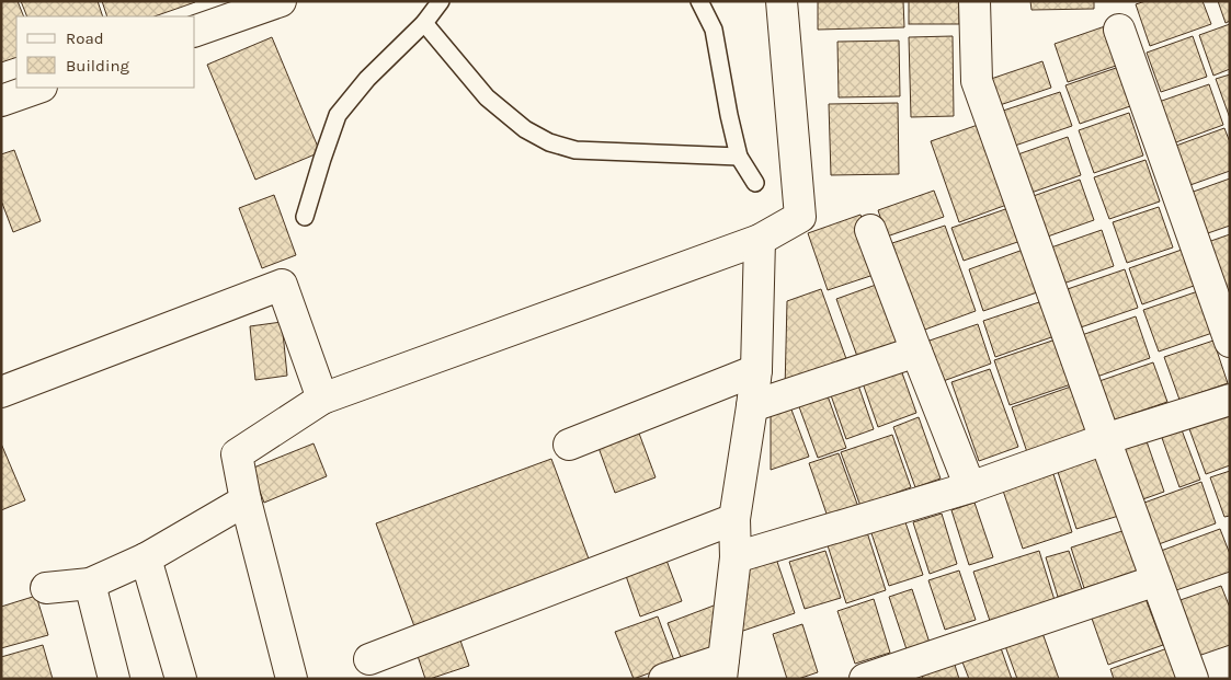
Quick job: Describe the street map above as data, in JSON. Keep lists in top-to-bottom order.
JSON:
{
  "legend": ["Road", "Building"]
}
